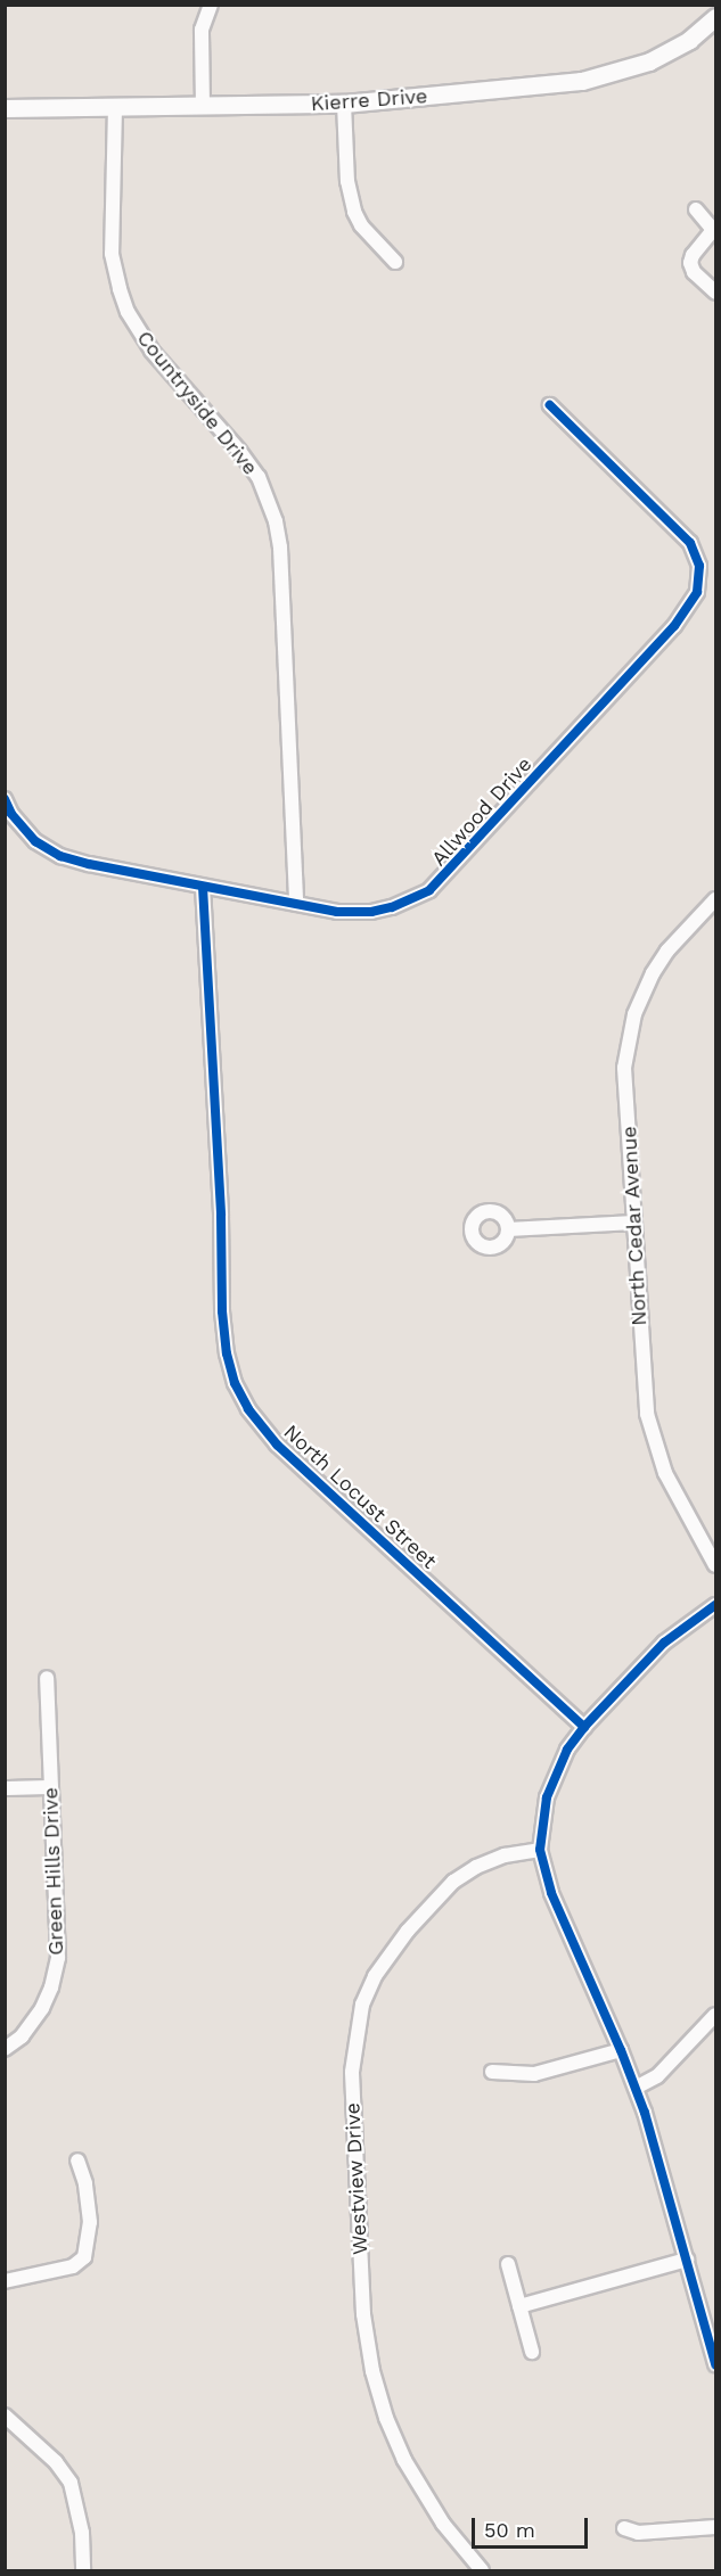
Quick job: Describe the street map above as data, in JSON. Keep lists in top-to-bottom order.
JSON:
{
  "streets": {
    "street": [
      "Kierre Drive",
      "Countryside Drive",
      "Allwood Drive",
      "North Cedar Avenue",
      "North Locust Street",
      "Green Hills Drive",
      "Westview Drive"
    ]
  },
  "crossings": [
    ["Kierre Drive", "Countryside Drive"],
    ["Countryside Drive", "Allwood Drive"],
    ["Allwood Drive", "North Locust Street"]
  ],
  "scale_bar": "50 m"
}
